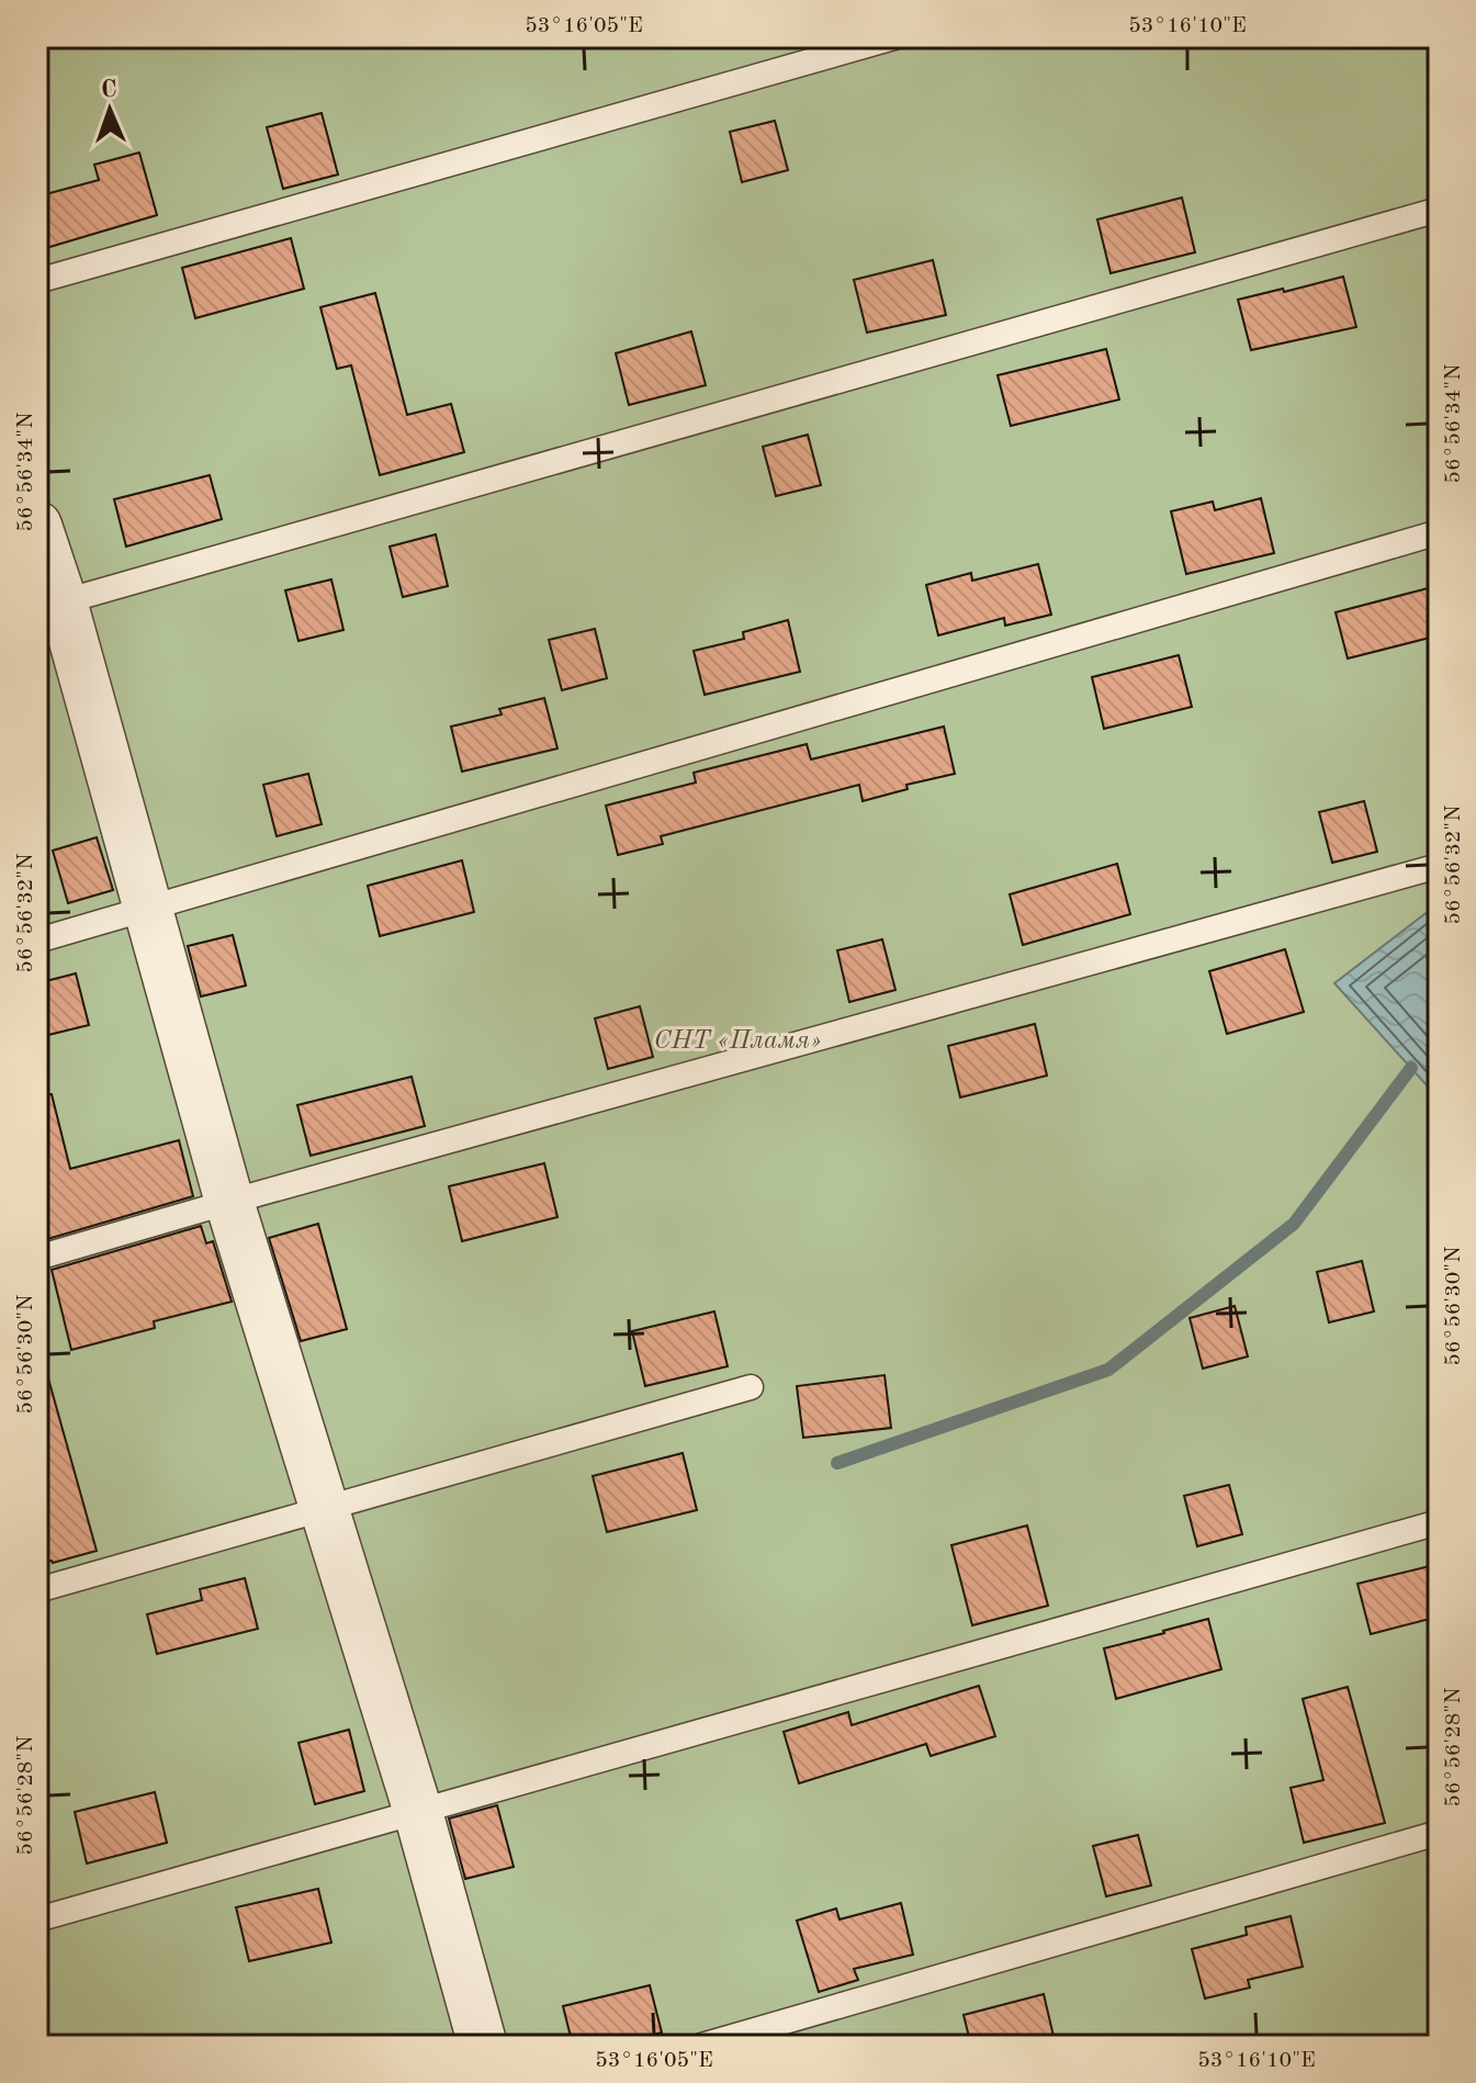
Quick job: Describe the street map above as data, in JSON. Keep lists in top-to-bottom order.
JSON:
{
  "parks": ["СНТ «Пламя»"],
  "north": "top",
  "coordinates": [
    "53°16'05\"E",
    "53°16'10\"E",
    "56°56'34\"N",
    "56°56'32\"N",
    "56°56'30\"N",
    "56°56'28\"N"
  ]
}
